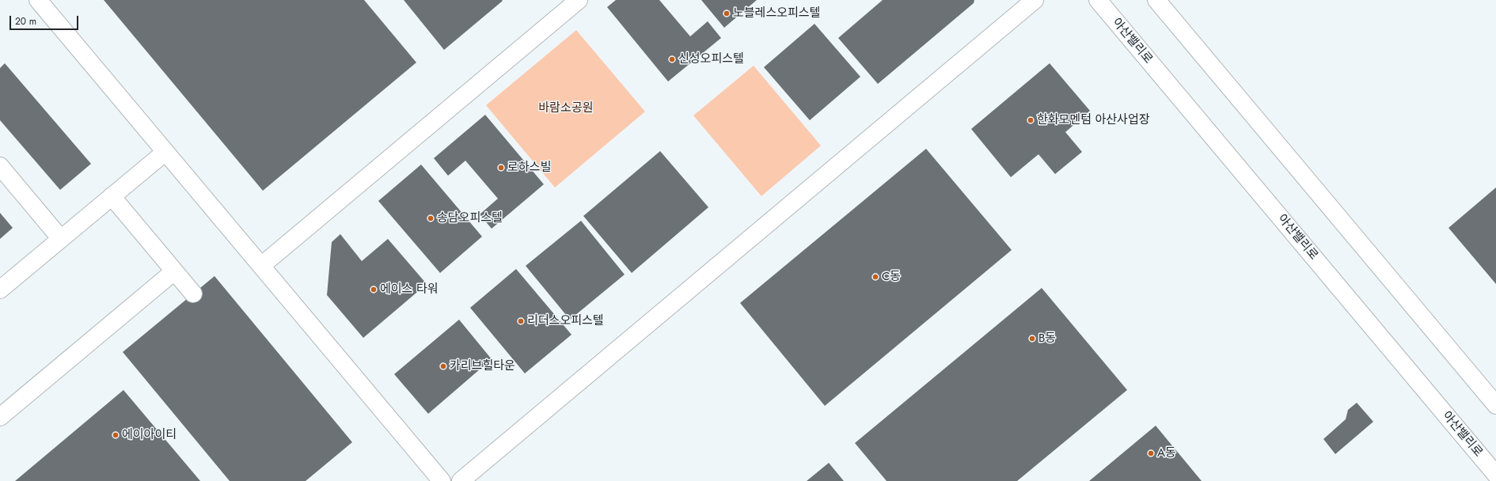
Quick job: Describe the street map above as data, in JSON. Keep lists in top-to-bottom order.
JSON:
{
  "streets": {
    "street": ["아산밸리로"]
  },
  "parks": ["바람소공원"],
  "places": [
    "노블레스오피스텔",
    "신성오피스텔",
    "한화모멘텀 아산사업장",
    "로하스빌",
    "송담오피스텔",
    "C동",
    "에이스 타워",
    "리더스오피스텔",
    "B동",
    "카리브힐타운",
    "에이아이티",
    "A동"
  ],
  "scale_bar": "20 m"
}
